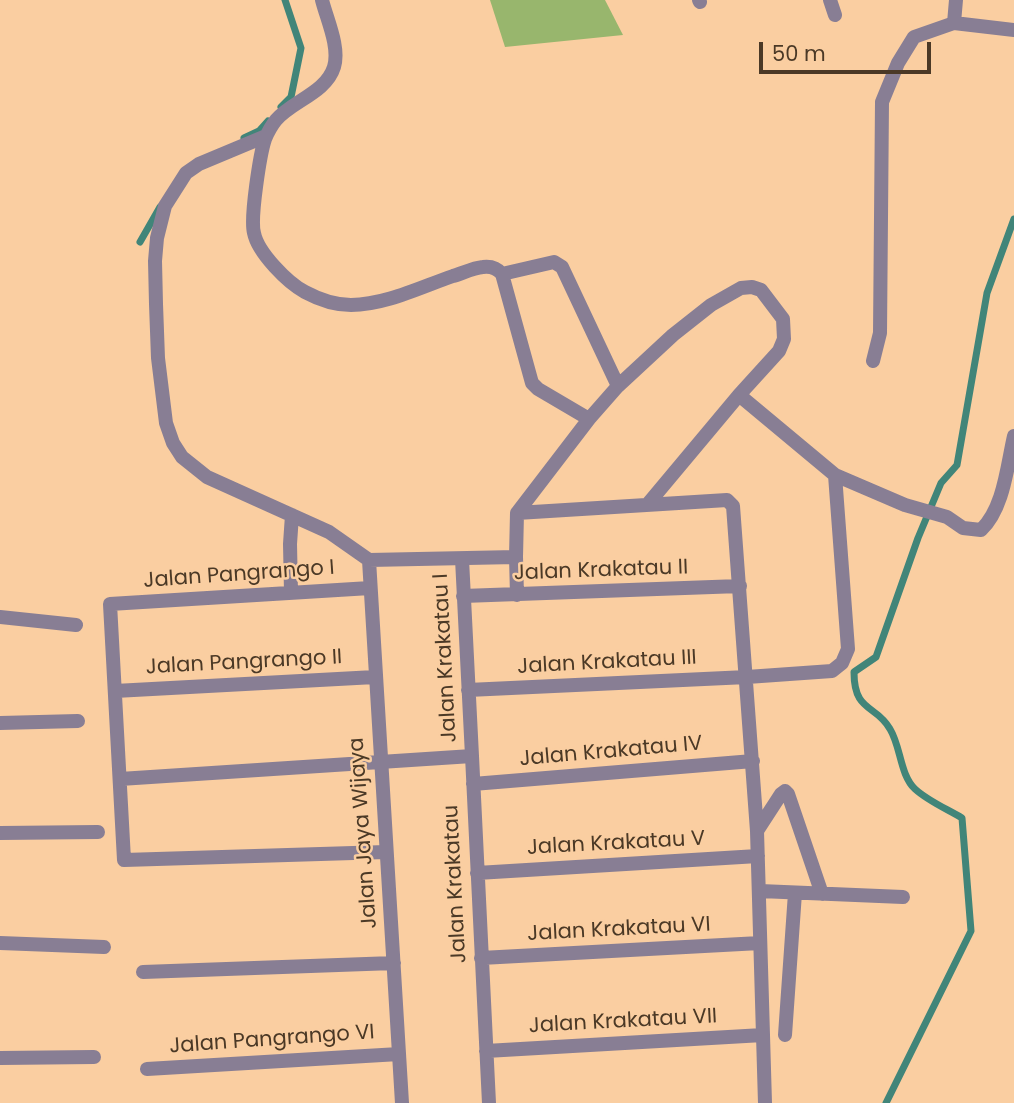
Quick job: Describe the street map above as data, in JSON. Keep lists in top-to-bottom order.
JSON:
{
  "streets": {
    "street": [
      "Jalan Krakatau II",
      "Jalan Pangrango I",
      "Jalan Krakatau I",
      "Jalan Pangrango II",
      "Jalan Krakatau III",
      "Jalan Krakatau IV",
      "Jalan Jaya Wijaya",
      "Jalan Krakatau V",
      "Jalan Krakatau",
      "Jalan Krakatau VI",
      "Jalan Krakatau VII",
      "Jalan Pangrango VI"
    ]
  },
  "crossings": [
    ["Jalan Krakatau II", "Jalan Krakatau I"],
    ["Jalan Pangrango I", "Jalan Pangrango II"],
    ["Jalan Pangrango I", "Jalan Jaya Wijaya"],
    ["Jalan Krakatau I", "Jalan Krakatau III"],
    ["Jalan Krakatau I", "Jalan Krakatau"],
    ["Jalan Pangrango II", "Jalan Jaya Wijaya"],
    ["Jalan Krakatau IV", "Jalan Krakatau"],
    ["Jalan Jaya Wijaya", "Jalan Pangrango VI"],
    ["Jalan Krakatau V", "Jalan Krakatau"],
    ["Jalan Krakatau", "Jalan Krakatau VI"],
    ["Jalan Krakatau", "Jalan Krakatau VII"]
  ],
  "scale_bar": "50 m"
}
